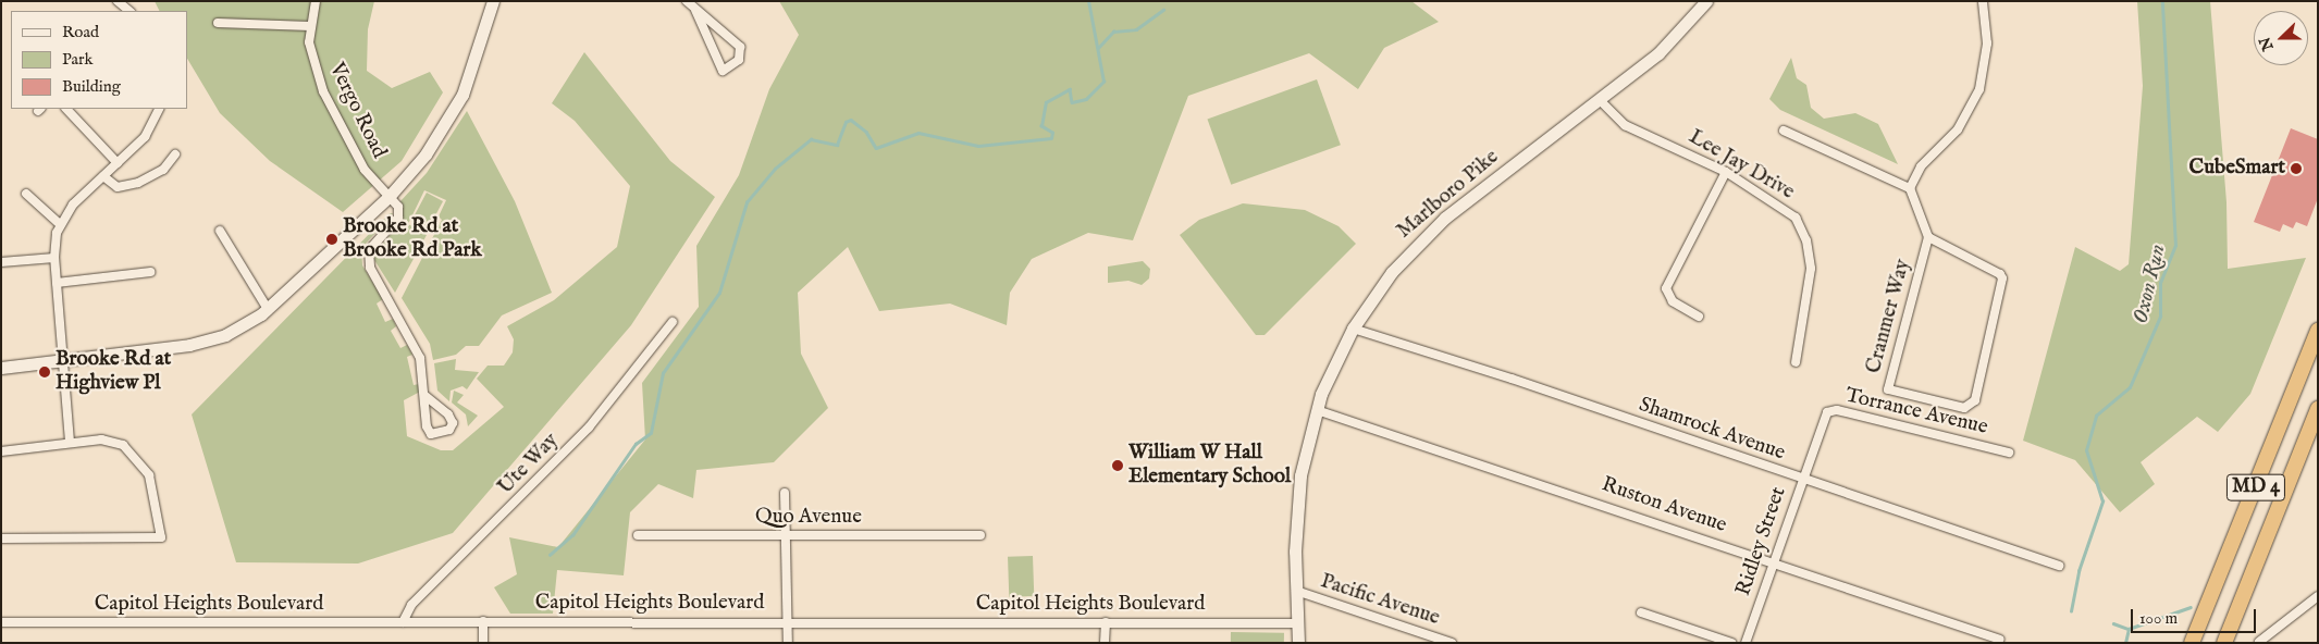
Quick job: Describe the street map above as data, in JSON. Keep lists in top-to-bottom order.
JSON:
{
  "streets": {
    "highway": ["MD 4"],
    "main road": ["Marlboro Pike"],
    "street": [
      "Vergo Road",
      "Lee Jay Drive",
      "Cranmer Way",
      "Torrance Avenue",
      "Shamrock Avenue",
      "Ute Way",
      "Ruston Avenue",
      "Quo Avenue",
      "Ridley Street",
      "Pacific Avenue",
      "Capitol Heights Boulevard"
    ]
  },
  "crossings": [
    ["Lee Jay Drive", "Marlboro Pike"],
    ["Marlboro Pike", "Shamrock Avenue"],
    ["Marlboro Pike", "Ruston Avenue"],
    ["Marlboro Pike", "Pacific Avenue"],
    ["Marlboro Pike", "Capitol Heights Boulevard"],
    ["Torrance Avenue", "Ridley Street"],
    ["Shamrock Avenue", "Ridley Street"],
    ["Ute Way", "Capitol Heights Boulevard"],
    ["Ruston Avenue", "Ridley Street"]
  ],
  "water": ["Oxon Run"],
  "places": [
    "CubeSmart",
    "Brooke Rd at Brooke Rd Park",
    "Brooke Rd at Highview Pl",
    "William W Hall Elementary School"
  ],
  "legend": ["Road", "Park", "Building"],
  "scale_bar": "100 m",
  "north": "left"
}
